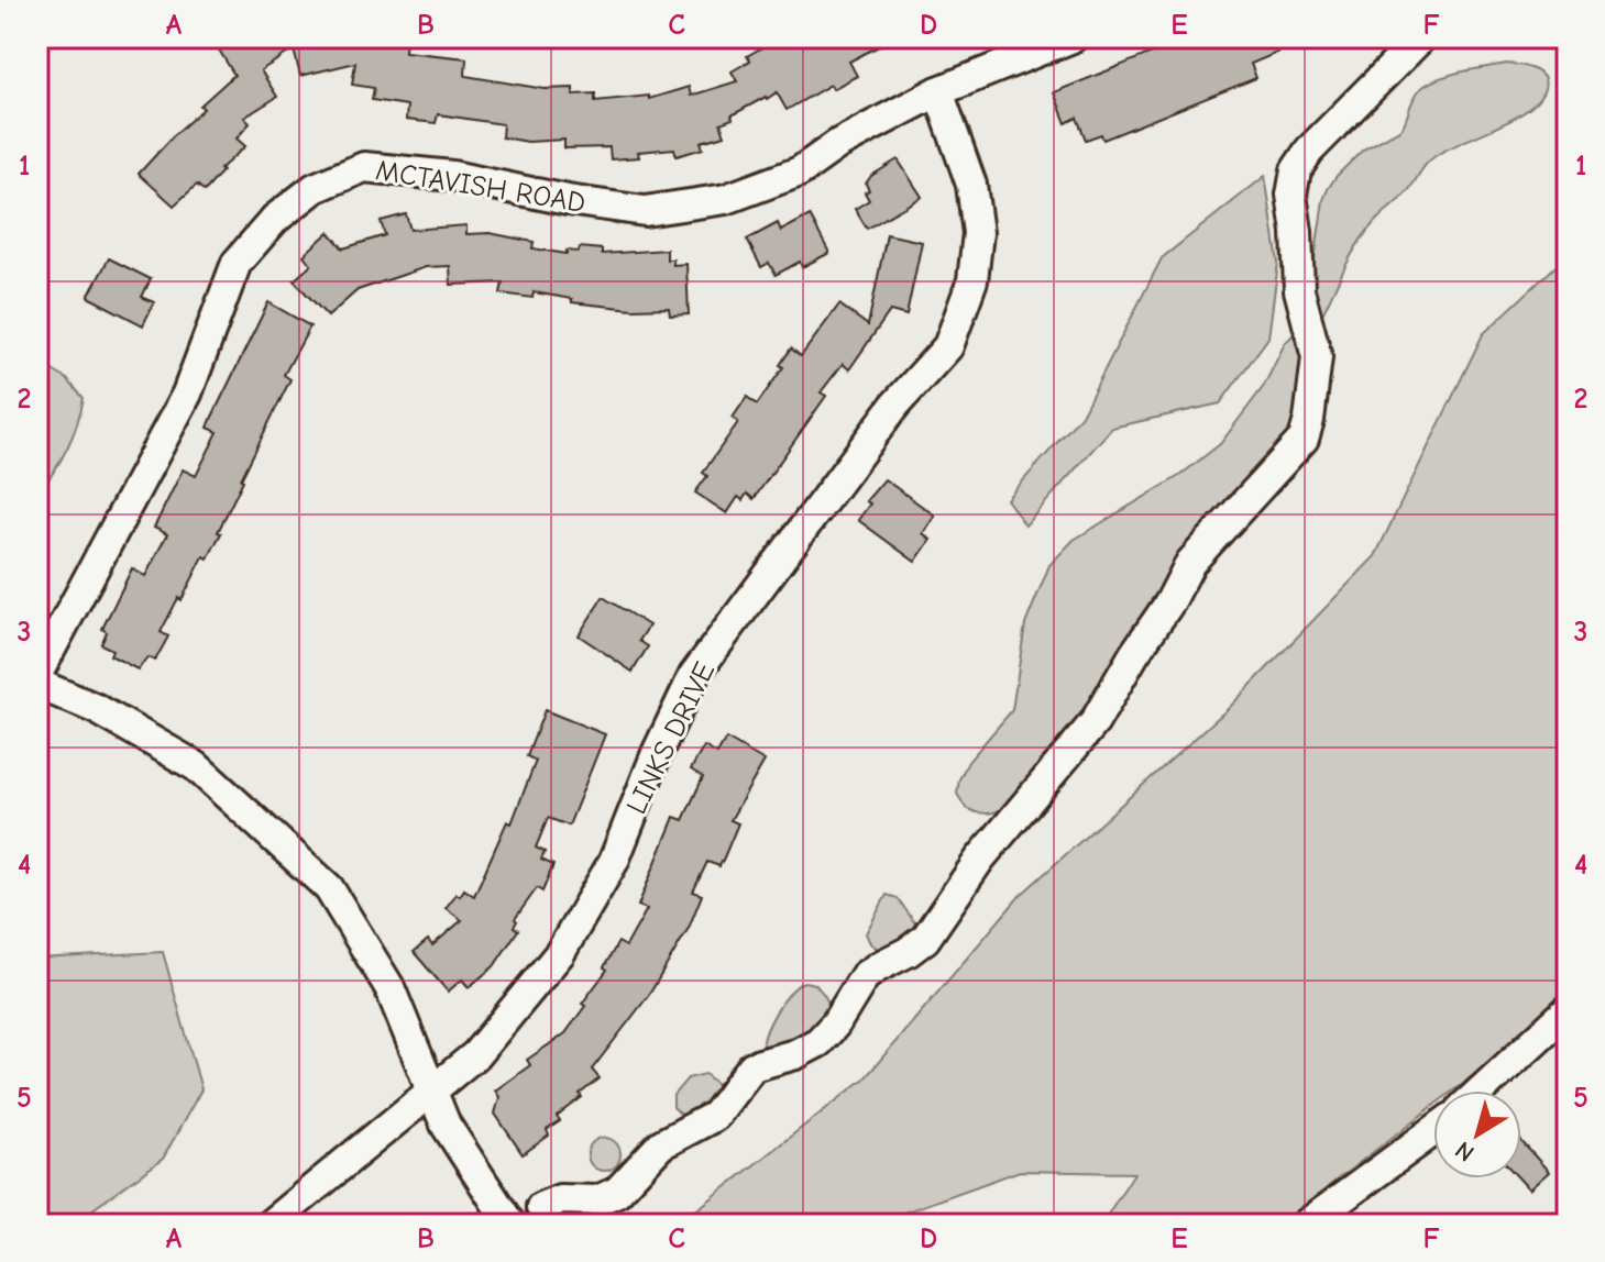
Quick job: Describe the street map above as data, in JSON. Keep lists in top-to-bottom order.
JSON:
{
  "streets": {
    "street": ["MCTAVISH ROAD", "LINKS DRIVE"]
  },
  "crossings": [
    ["MCTAVISH ROAD", "LINKS DRIVE"]
  ],
  "north": "bottom left",
  "grid": {
    "columns": [
      "A",
      "B",
      "C",
      "D",
      "E",
      "F"
    ],
    "rows": [
      "1",
      "2",
      "3",
      "4",
      "5"
    ]
  }
}
